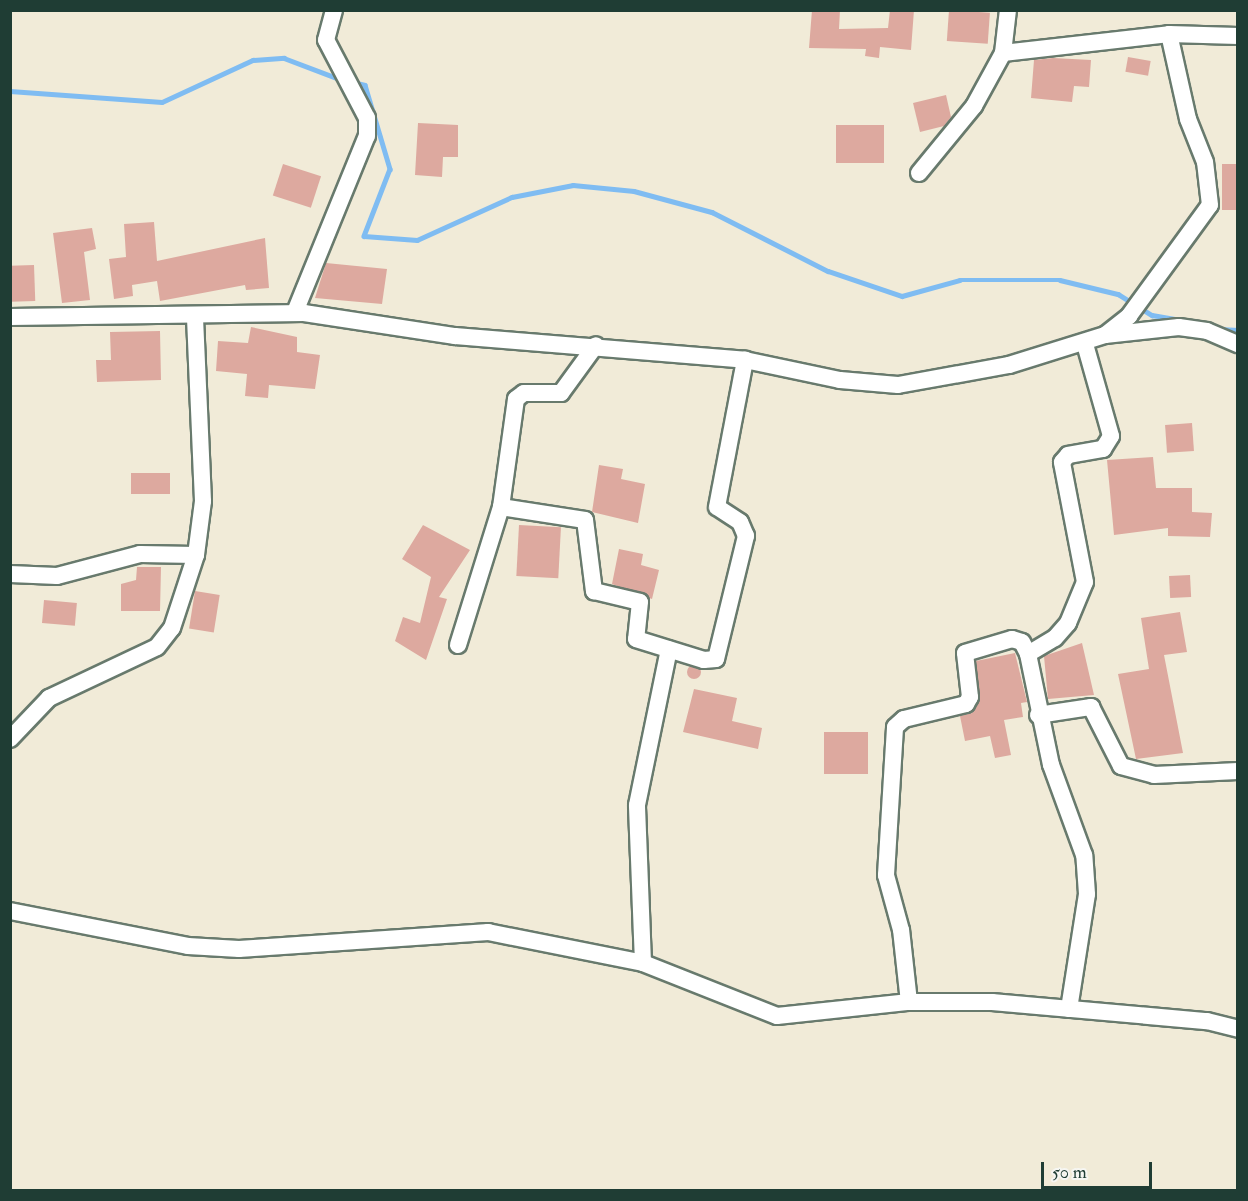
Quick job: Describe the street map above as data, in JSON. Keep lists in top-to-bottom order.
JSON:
{
  "scale_bar": "50 m"
}
